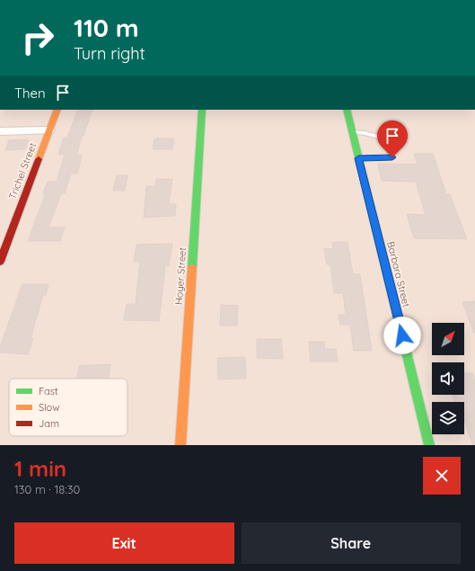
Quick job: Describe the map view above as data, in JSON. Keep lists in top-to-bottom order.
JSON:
{
  "streets": {
    "street": ["Trichel Street", "Barbara Street", "Hoyer Street"]
  },
  "legend": ["Fast", "Slow", "Jam"],
  "north": "top right",
  "page": {
    "turn": ["110 m", "Turn right"],
    "then": "Then",
    "heading": ["1 min", "130 m · 18:30"],
    "buttons": ["Exit", "Share"]
  }
}
